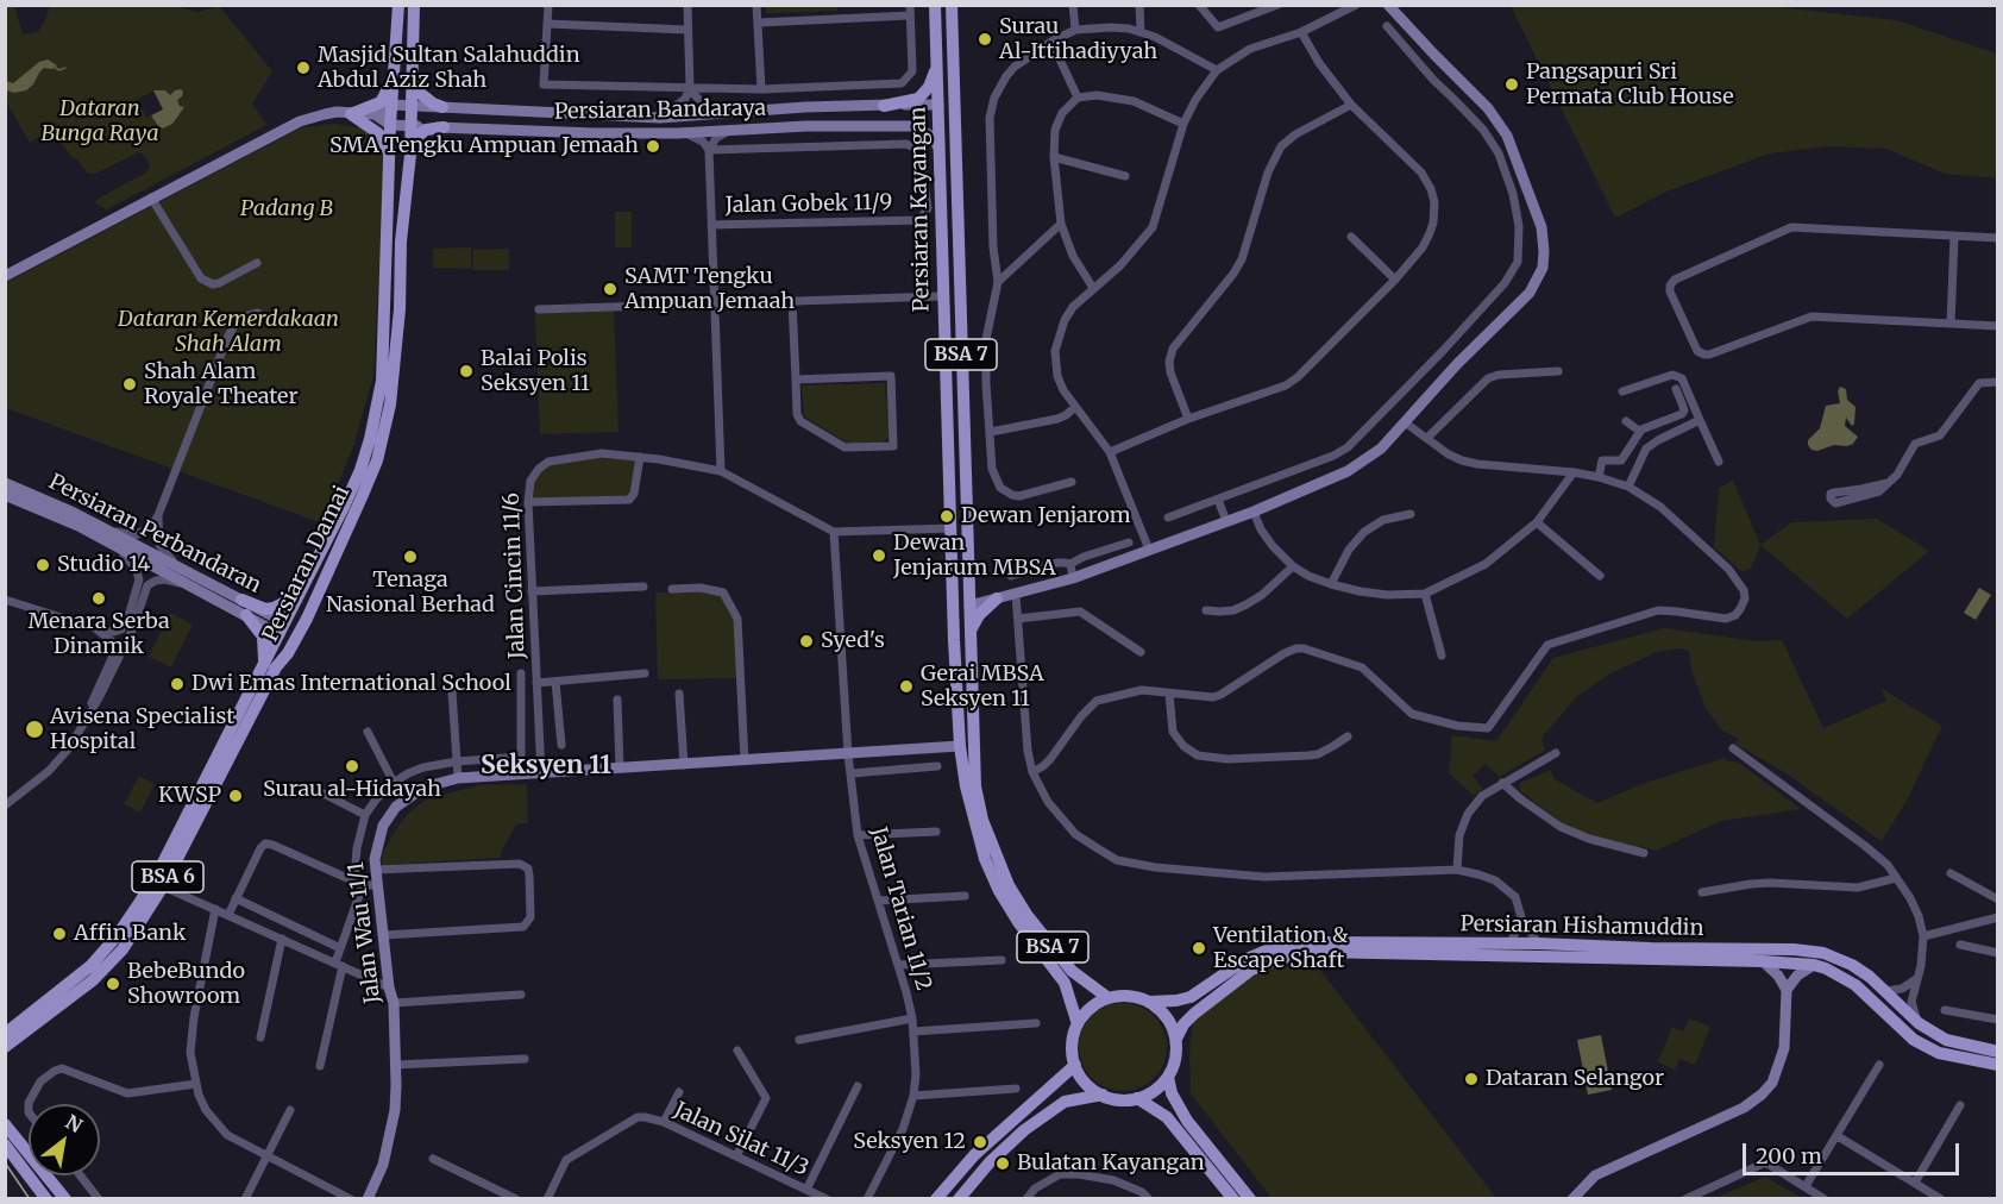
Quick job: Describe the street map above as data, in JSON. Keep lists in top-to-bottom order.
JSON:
{
  "streets": {
    "main road": [
      "Persiaran Kayangan",
      "BSA 7",
      "Persiaran Damai",
      "BSA 6",
      "Persiaran Hishamuddin"
    ],
    "street": [
      "Persiaran Bandaraya",
      "Jalan Gobek 11/9",
      "Persiaran Perbandaran",
      "Jalan Cincin 11/6",
      "Jalan Tarian 11/2",
      "Jalan Wau 11/1",
      "Jalan Silat 11/3"
    ]
  },
  "crossings": [
    ["Persiaran Bandaraya", "Persiaran Kayangan"],
    ["Persiaran Bandaraya", "Persiaran Damai"],
    ["Persiaran Kayangan", "Jalan Cincin 11/6"],
    ["Persiaran Kayangan", "Persiaran Hishamuddin"],
    ["Persiaran Kayangan", "Jalan Wau 11/1"],
    ["Persiaran Perbandaran", "Persiaran Damai"],
    ["Jalan Cincin 11/6", "Jalan Tarian 11/2"],
    ["Jalan Cincin 11/6", "Jalan Wau 11/1"],
    ["Jalan Tarian 11/2", "Jalan Wau 11/1"]
  ],
  "districts": ["Seksyen 11"],
  "parks": ["Dataran Bunga Raya", "Padang B", "Dataran Kemerdakaan Shah Alam"],
  "places": [
    "Surau Al-Ittihadiyyah",
    "Masjid Sultan Salahuddin Abdul Aziz Shah",
    "Pangsapuri Sri Permata Club House",
    "SMA Tengku Ampuan Jemaah",
    "SAMT Tengku Ampuan Jemaah",
    "Balai Polis Seksyen 11",
    "Shah Alam Royale Theater",
    "Dewan Jenjarom",
    "Dewan Jenjarum MBSA",
    "Tenaga Nasional Berhad",
    "Studio 14",
    "Menara Serba Dinamik",
    "Syed's",
    "Dwi Emas International School",
    "Gerai MBSA Seksyen 11",
    "Avisena Specialist Hospital",
    "Surau al-Hidayah",
    "KWSP",
    "Affin Bank",
    "Ventilation & Escape Shaft",
    "BebeBundo Showroom",
    "Dataran Selangor",
    "Seksyen 12",
    "Bulatan Kayangan"
  ],
  "scale_bar": "200 m",
  "north": "top right"
}
